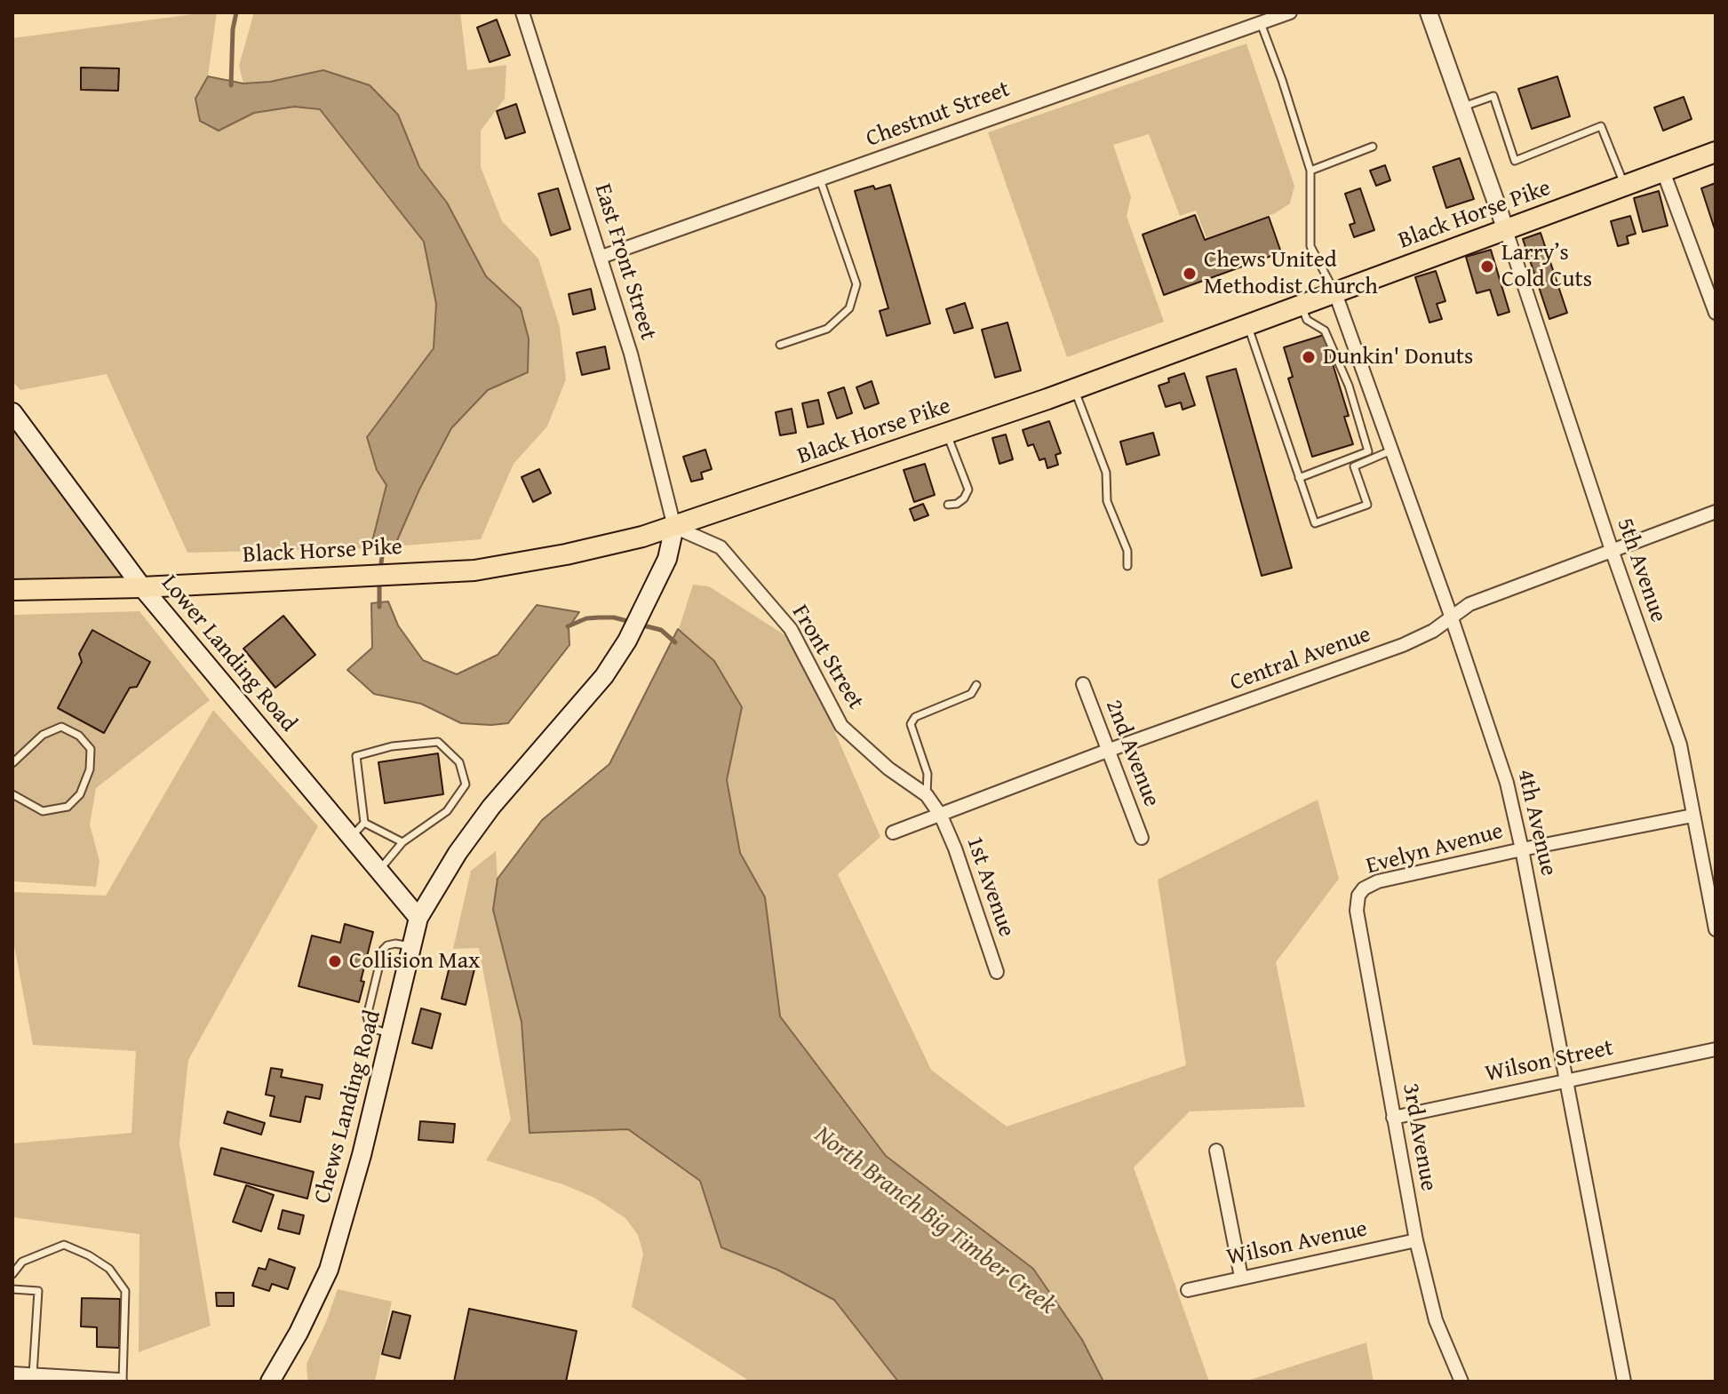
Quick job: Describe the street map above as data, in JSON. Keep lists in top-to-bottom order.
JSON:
{
  "streets": {
    "main road": ["Black Horse Pike", "Lower Landing Road", "Chews Landing Road"],
    "street": [
      "Chestnut Street",
      "East Front Street",
      "5th Avenue",
      "Front Street",
      "Central Avenue",
      "2nd Avenue",
      "4th Avenue",
      "Evelyn Avenue",
      "1st Avenue",
      "Wilson Street",
      "3rd Avenue",
      "Wilson Avenue"
    ]
  },
  "crossings": [
    ["Chestnut Street", "East Front Street"],
    ["Black Horse Pike", "East Front Street"],
    ["Black Horse Pike", "5th Avenue"],
    ["Black Horse Pike", "Lower Landing Road"],
    ["Black Horse Pike", "Front Street"],
    ["Black Horse Pike", "4th Avenue"],
    ["Black Horse Pike", "Chews Landing Road"],
    ["East Front Street", "Front Street"],
    ["East Front Street", "Chews Landing Road"],
    ["5th Avenue", "Central Avenue"],
    ["5th Avenue", "Evelyn Avenue"],
    ["Lower Landing Road", "Chews Landing Road"],
    ["Front Street", "Central Avenue"],
    ["Front Street", "1st Avenue"],
    ["Front Street", "Chews Landing Road"],
    ["Central Avenue", "2nd Avenue"],
    ["Central Avenue", "4th Avenue"],
    ["Central Avenue", "1st Avenue"],
    ["4th Avenue", "Evelyn Avenue"],
    ["4th Avenue", "Wilson Street"],
    ["Evelyn Avenue", "3rd Avenue"],
    ["Wilson Street", "3rd Avenue"],
    ["3rd Avenue", "Wilson Avenue"]
  ],
  "water": ["North Branch Big Timber Creek"],
  "places": [
    "Larry’s Cold Cuts",
    "Chews United Methodist Church",
    "Dunkin' Donuts",
    "Collision Max"
  ]
}
